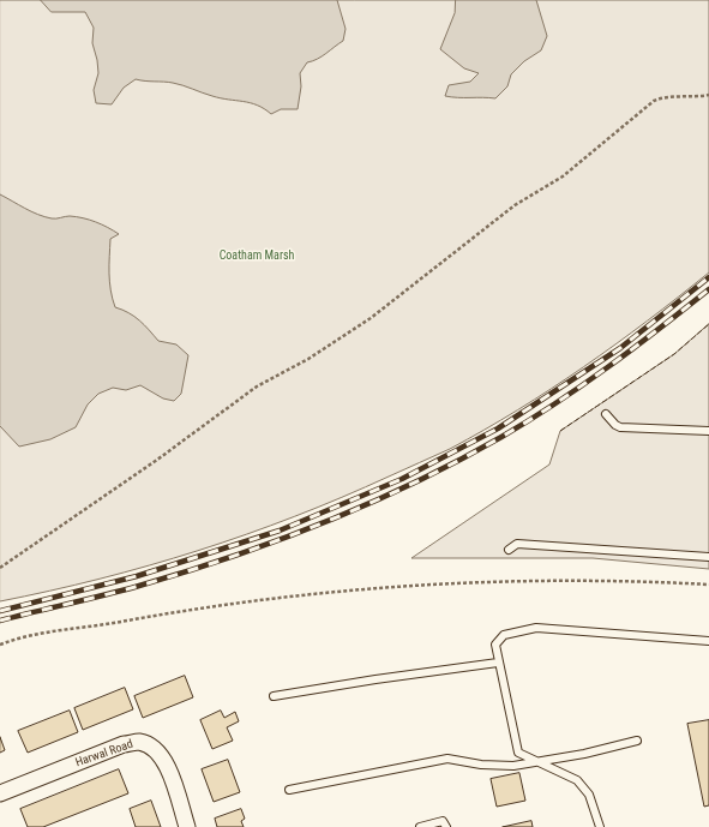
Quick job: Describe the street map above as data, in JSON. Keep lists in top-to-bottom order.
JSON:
{
  "streets": {
    "street": ["Harwal Road"]
  },
  "parks": ["Coatham Marsh"]
}
